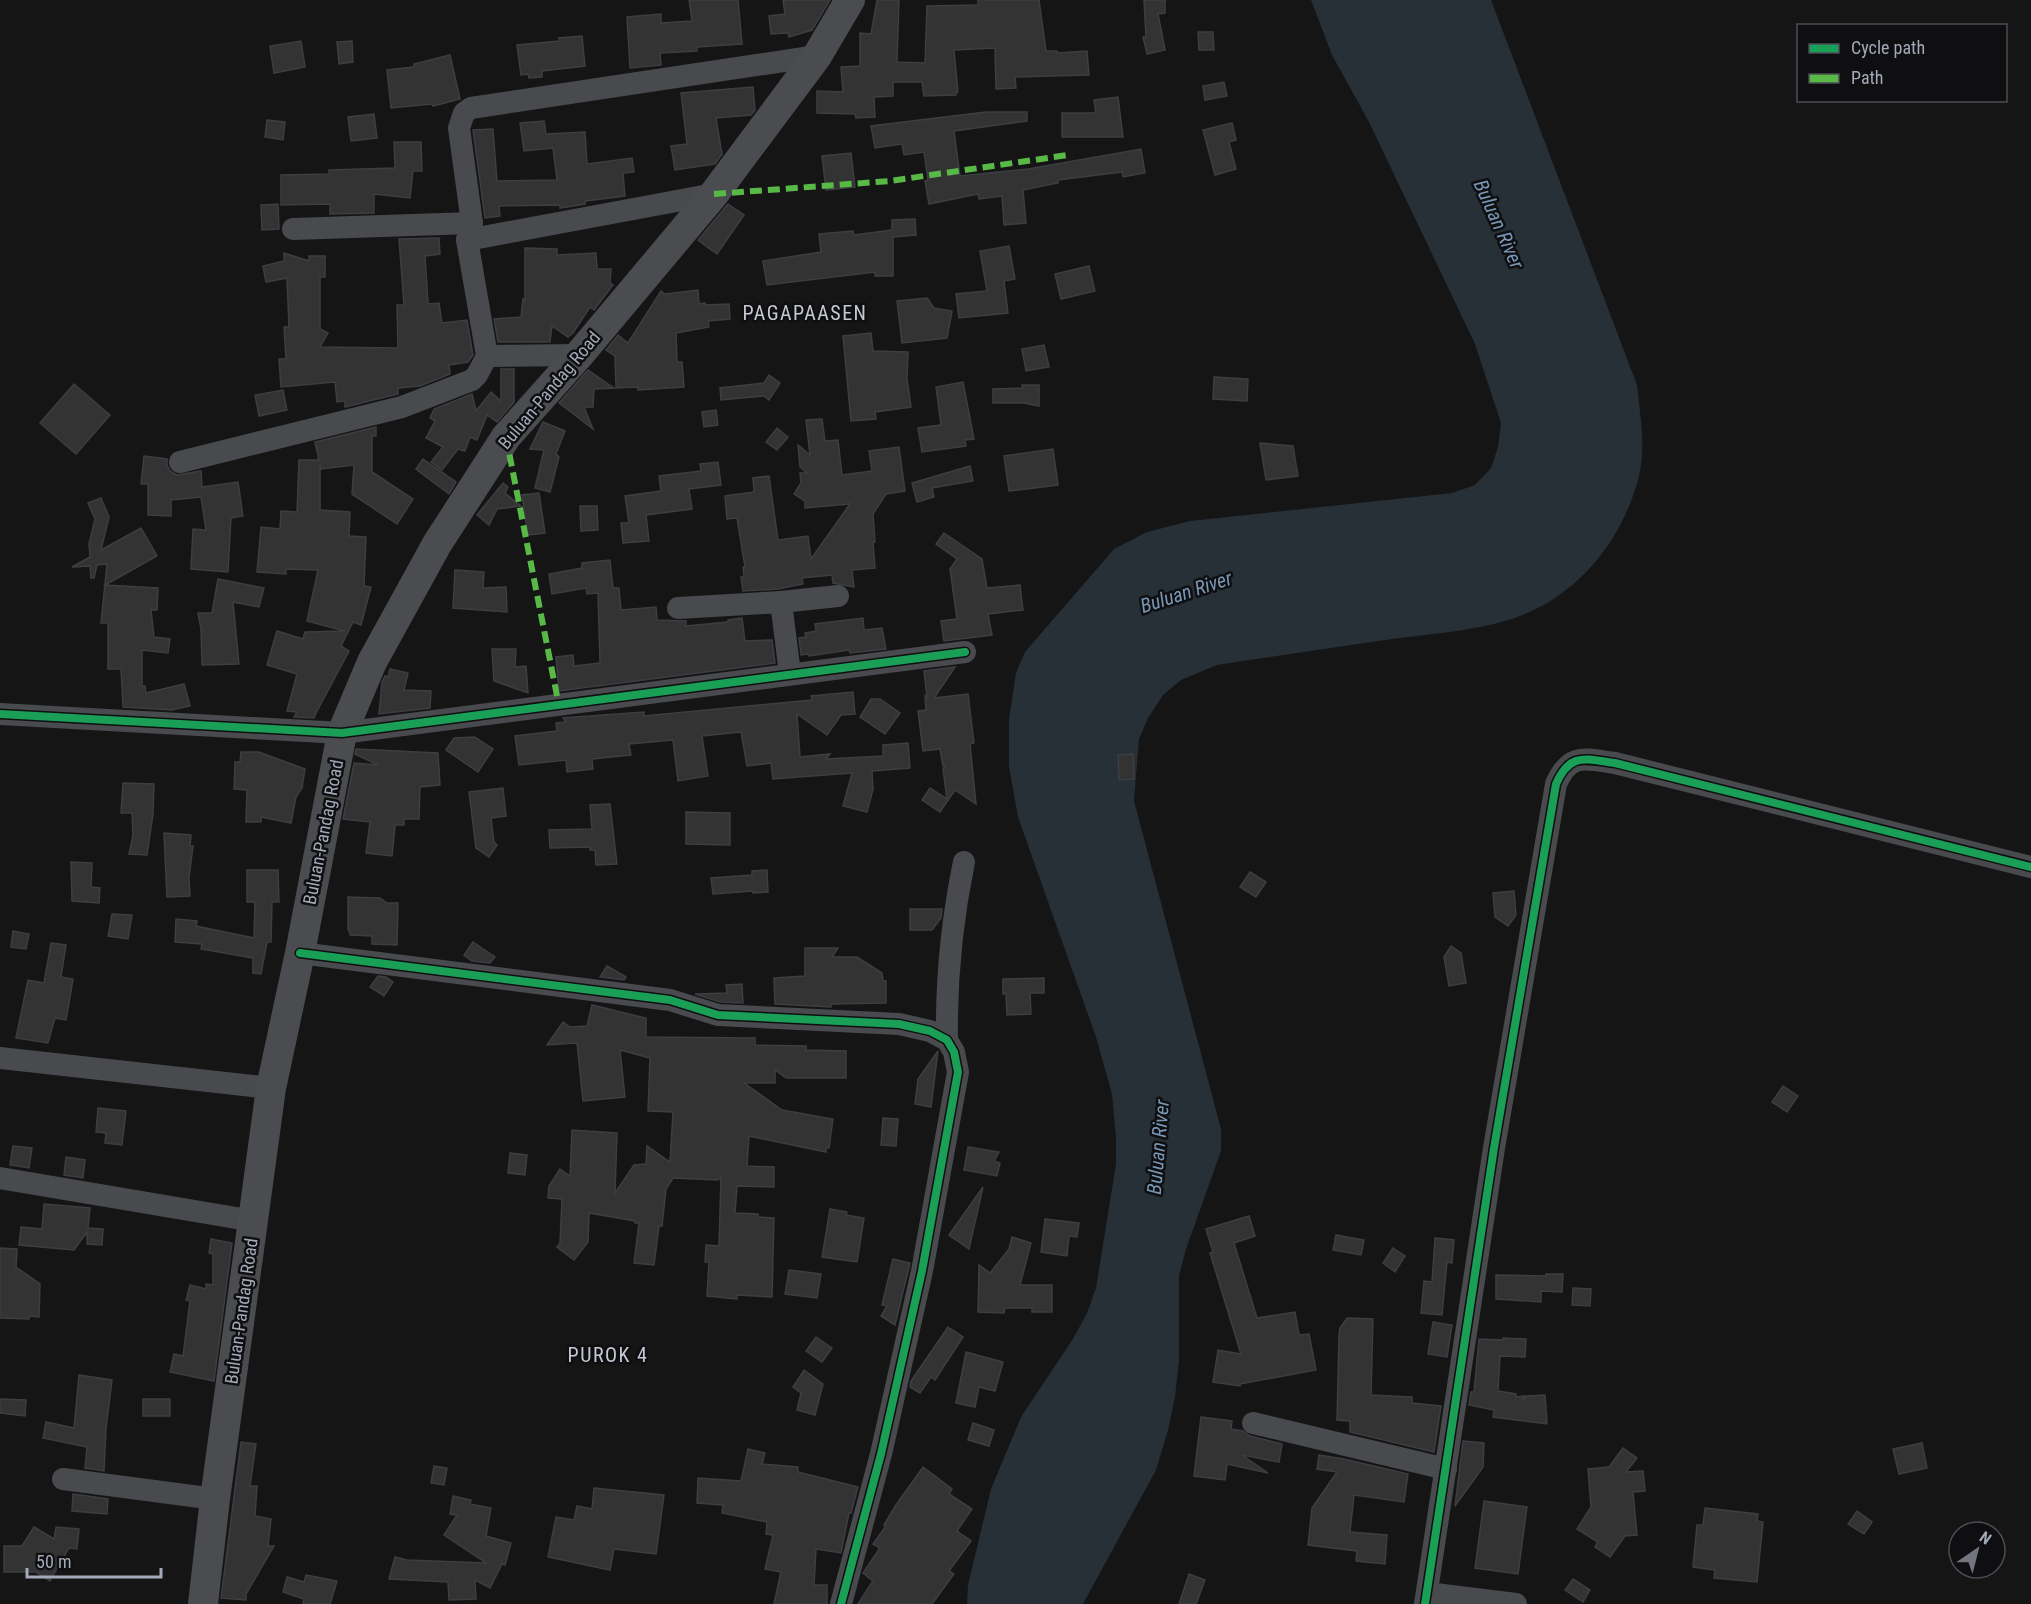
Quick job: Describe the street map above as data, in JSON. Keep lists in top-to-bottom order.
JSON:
{
  "streets": {
    "main road": ["Buluan-Pandag Road"]
  },
  "districts": ["PAGAPAASEN", "PUROK 4"],
  "water": ["Buluan River"],
  "legend": ["Cycle path", "Path"],
  "scale_bar": "50 m",
  "north": "top right"
}
